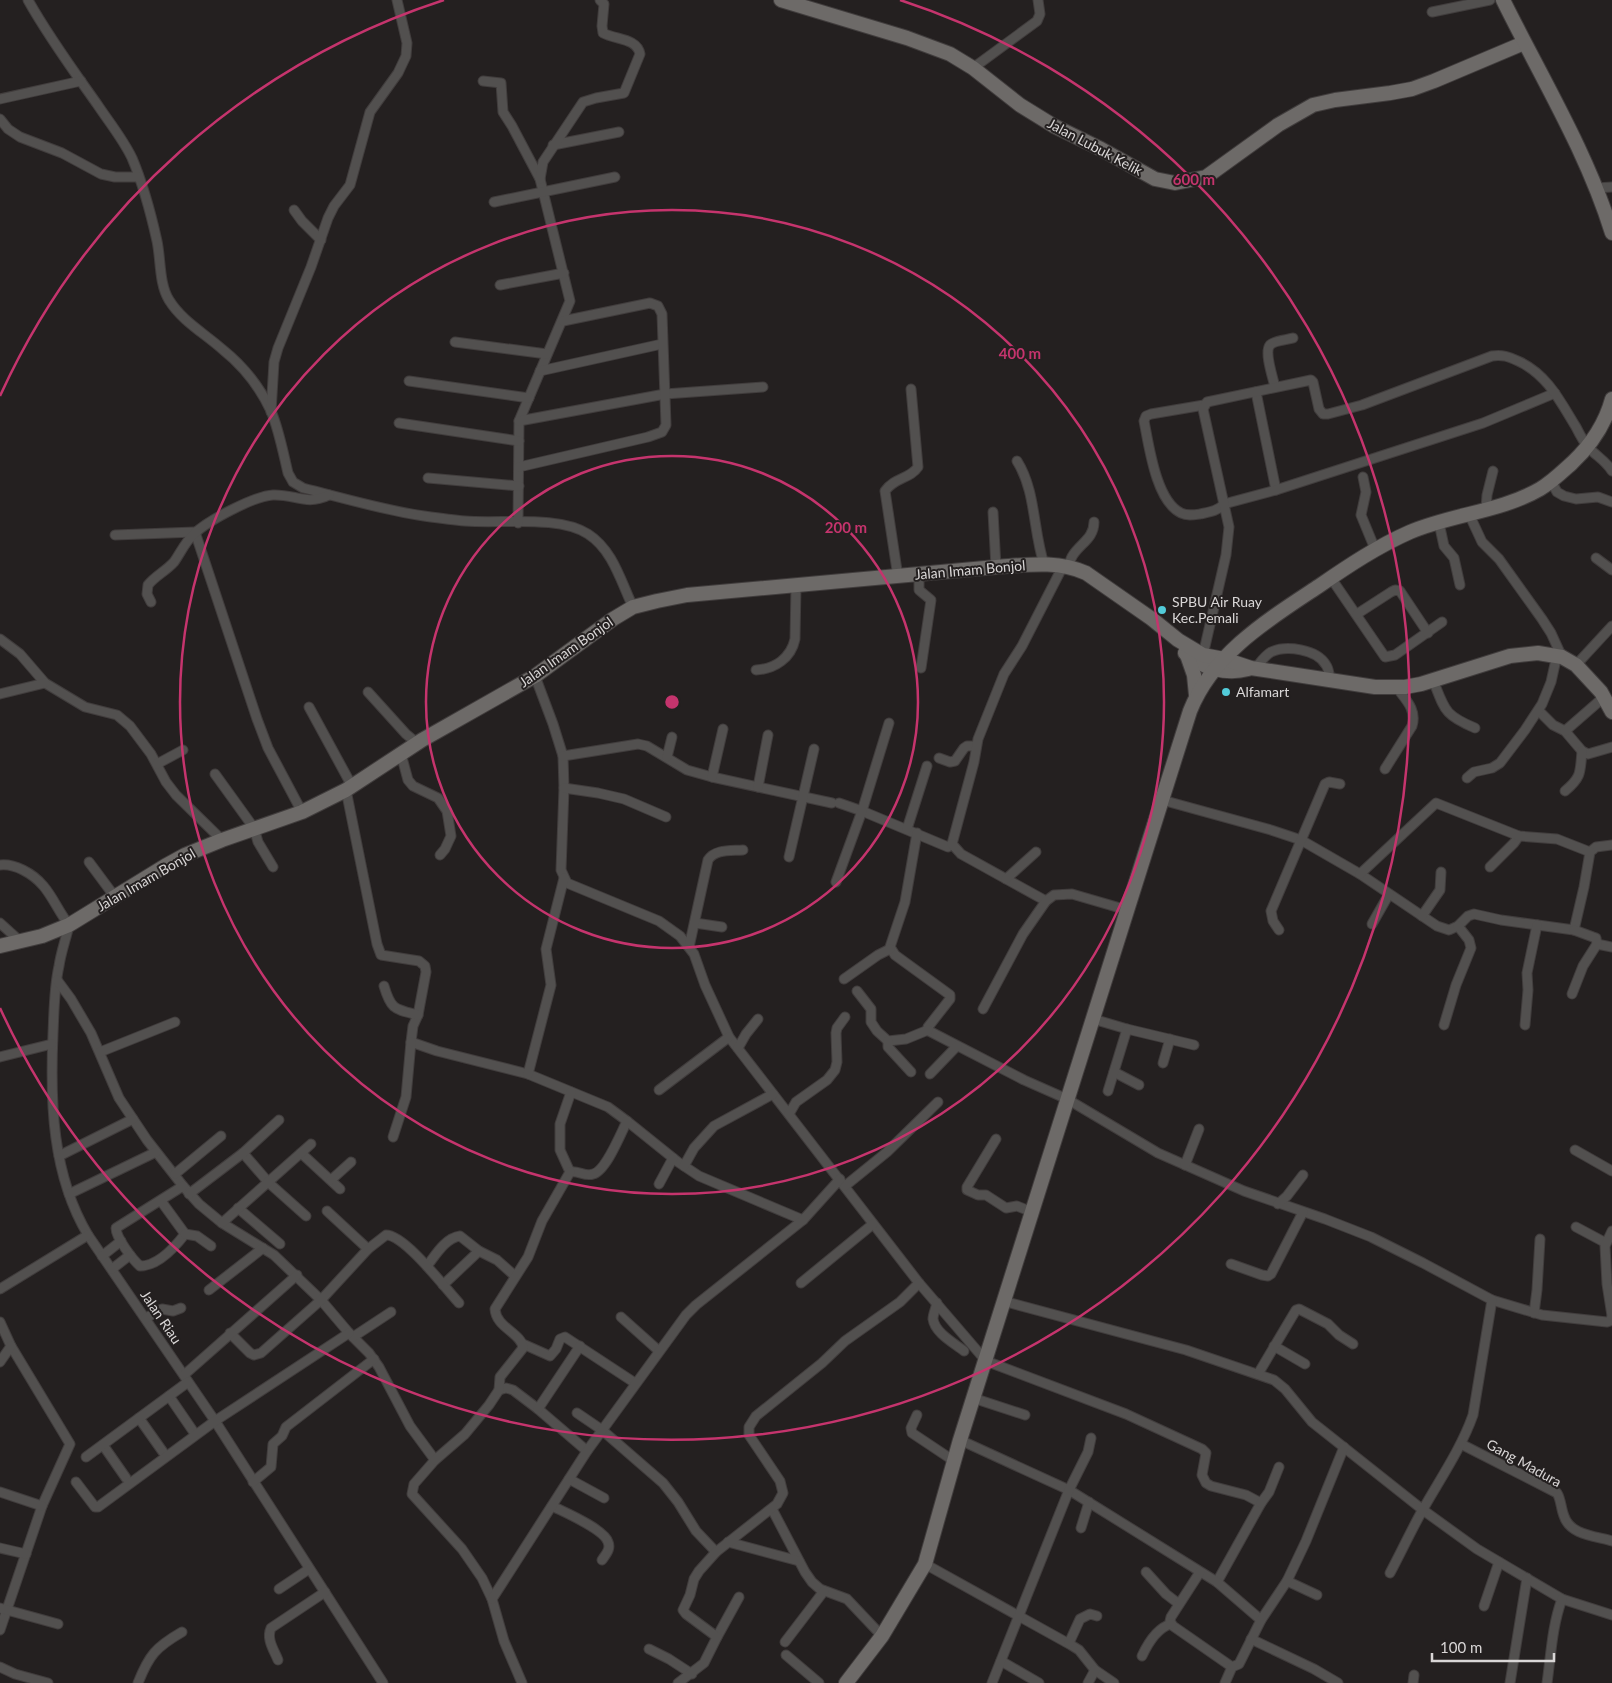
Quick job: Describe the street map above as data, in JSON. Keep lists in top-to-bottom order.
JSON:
{
  "streets": {
    "main road": ["Jalan Lubuk Kelik", "Jalan Imam Bonjol"],
    "street": ["Jalan Riau", "Gang Madura"]
  },
  "crossings": [
    ["Jalan Imam Bonjol", "Jalan Riau"]
  ],
  "places": ["SPBU Air Ruay Kec.Pemali", "Alfamart"],
  "scale_bar": "100 m",
  "rings": ["600 m", "400 m", "200 m"]
}
